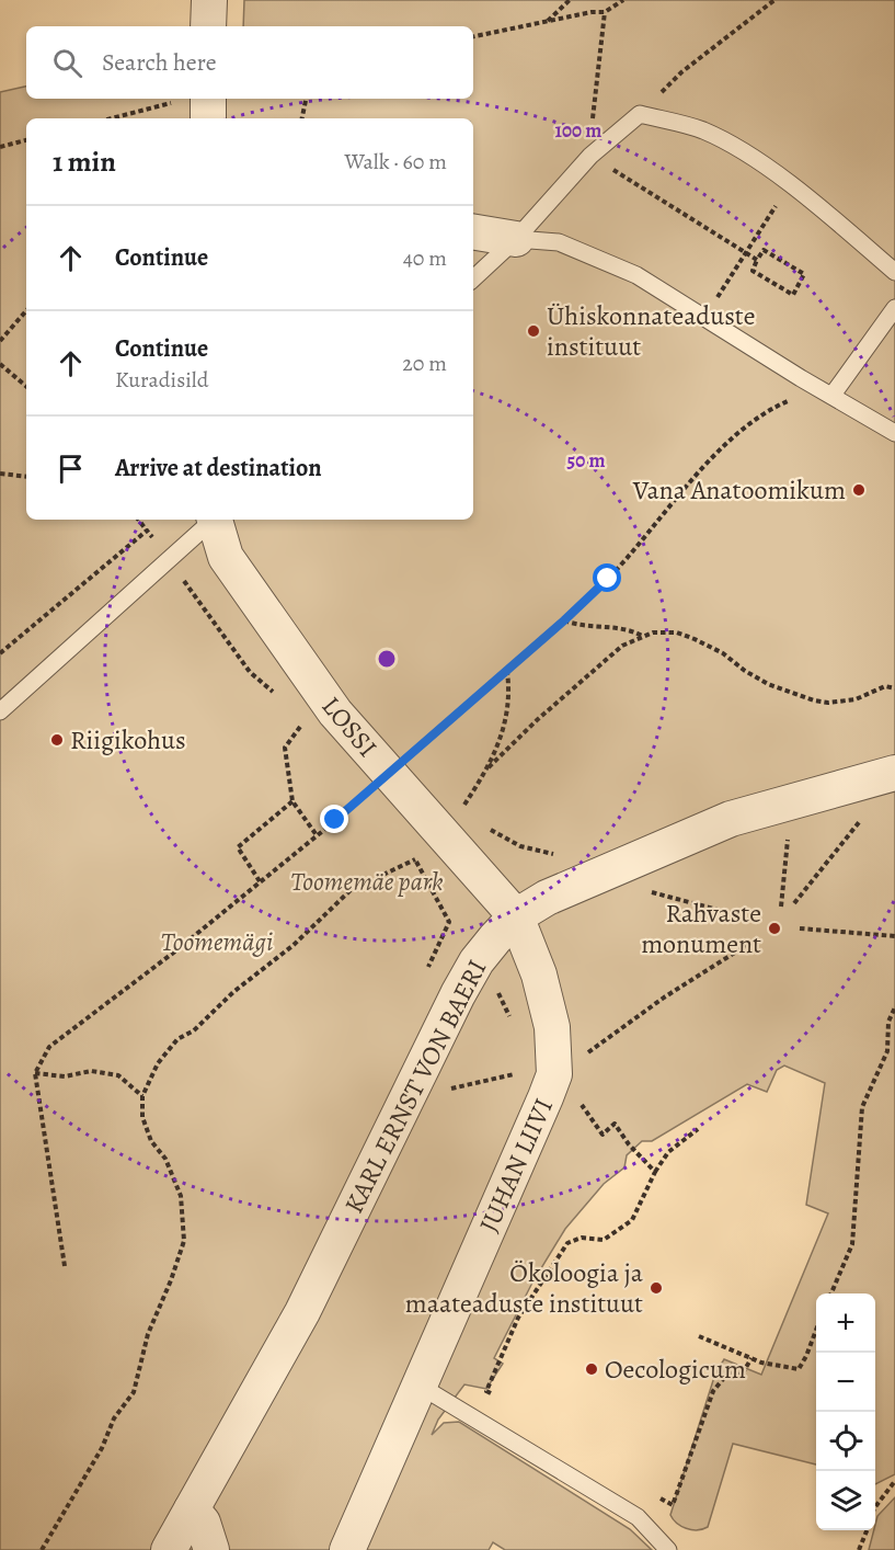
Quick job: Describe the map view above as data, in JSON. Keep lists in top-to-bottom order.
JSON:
{
  "streets": {
    "street": ["LOSSI", "KARL ERNST VON BAERI", "JUHAN LIIVI"]
  },
  "crossings": [
    ["LOSSI", "KARL ERNST VON BAERI"],
    ["LOSSI", "JUHAN LIIVI"],
    ["KARL ERNST VON BAERI", "JUHAN LIIVI"]
  ],
  "parks": ["Toomemäe park", "Toomemägi"],
  "places": [
    "Ühiskonnateaduste instituut",
    "Vana Anatoomikum",
    "Riigikohus",
    "Rahvaste monument",
    "Ökoloogia ja maateaduste instituut",
    "Oecologicum"
  ],
  "page": {
    "search": "Search here",
    "heading": ["1 min", "Walk · 60 m"],
    "list": [
      ["Continue", "40 m"],
      ["Continue", "Kuradisild", "20 m"],
      "Arrive at destination"
    ],
    "map_buttons": ["+", "−"]
  },
  "rings": ["100 m", "50 m"]
}
